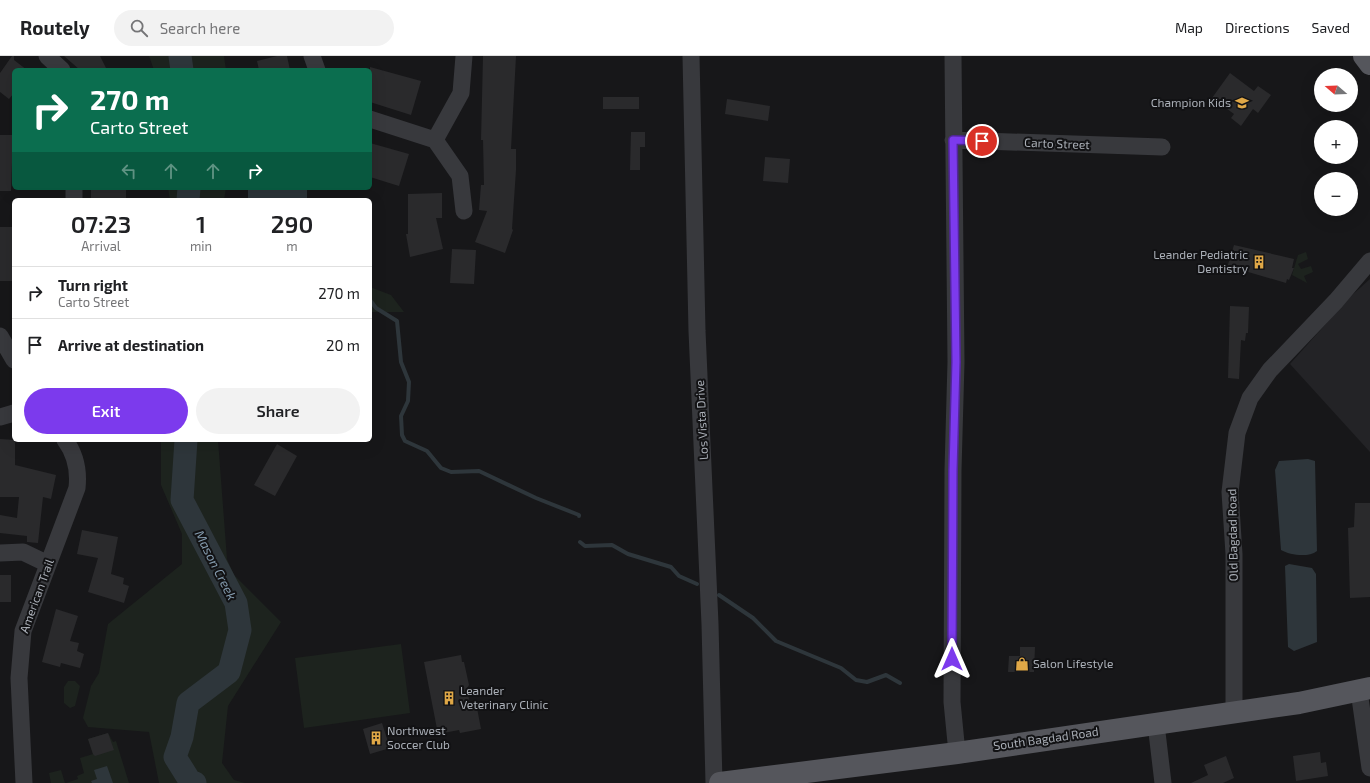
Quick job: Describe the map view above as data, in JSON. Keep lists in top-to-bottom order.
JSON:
{
  "streets": {
    "main road": ["South Bagdad Road"],
    "street": [
      "Carto Street",
      "Los Vista Drive",
      "Old Bagdad Road",
      "American Trail"
    ]
  },
  "crossings": [
    ["Old Bagdad Road", "South Bagdad Road"]
  ],
  "water": ["Mason Creek"],
  "places": {
    "school or university": ["Champion Kids"],
    "building": ["Leander Pediatric Dentistry", "Leander Veterinary Clinic", "Northwest Soccer Club"],
    "shop": ["Salon Lifestyle"]
  },
  "north": "left",
  "page": {
    "header": "Routely",
    "search": "Search here",
    "nav": ["Map", "Directions", "Saved"],
    "map_buttons": ["+", "−"],
    "turn": ["270 m", "Carto Street"],
    "eta": [
      "07:23",
      "Arrival",
      "1",
      "min",
      "290",
      "m"
    ],
    "list": [
      {
        "name": "Turn right",
        "note": "Carto Street",
        "value": "270 m"
      },
      {
        "name": "Arrive at destination",
        "value": "20 m"
      }
    ],
    "buttons": ["Exit", "Share"]
  }
}
